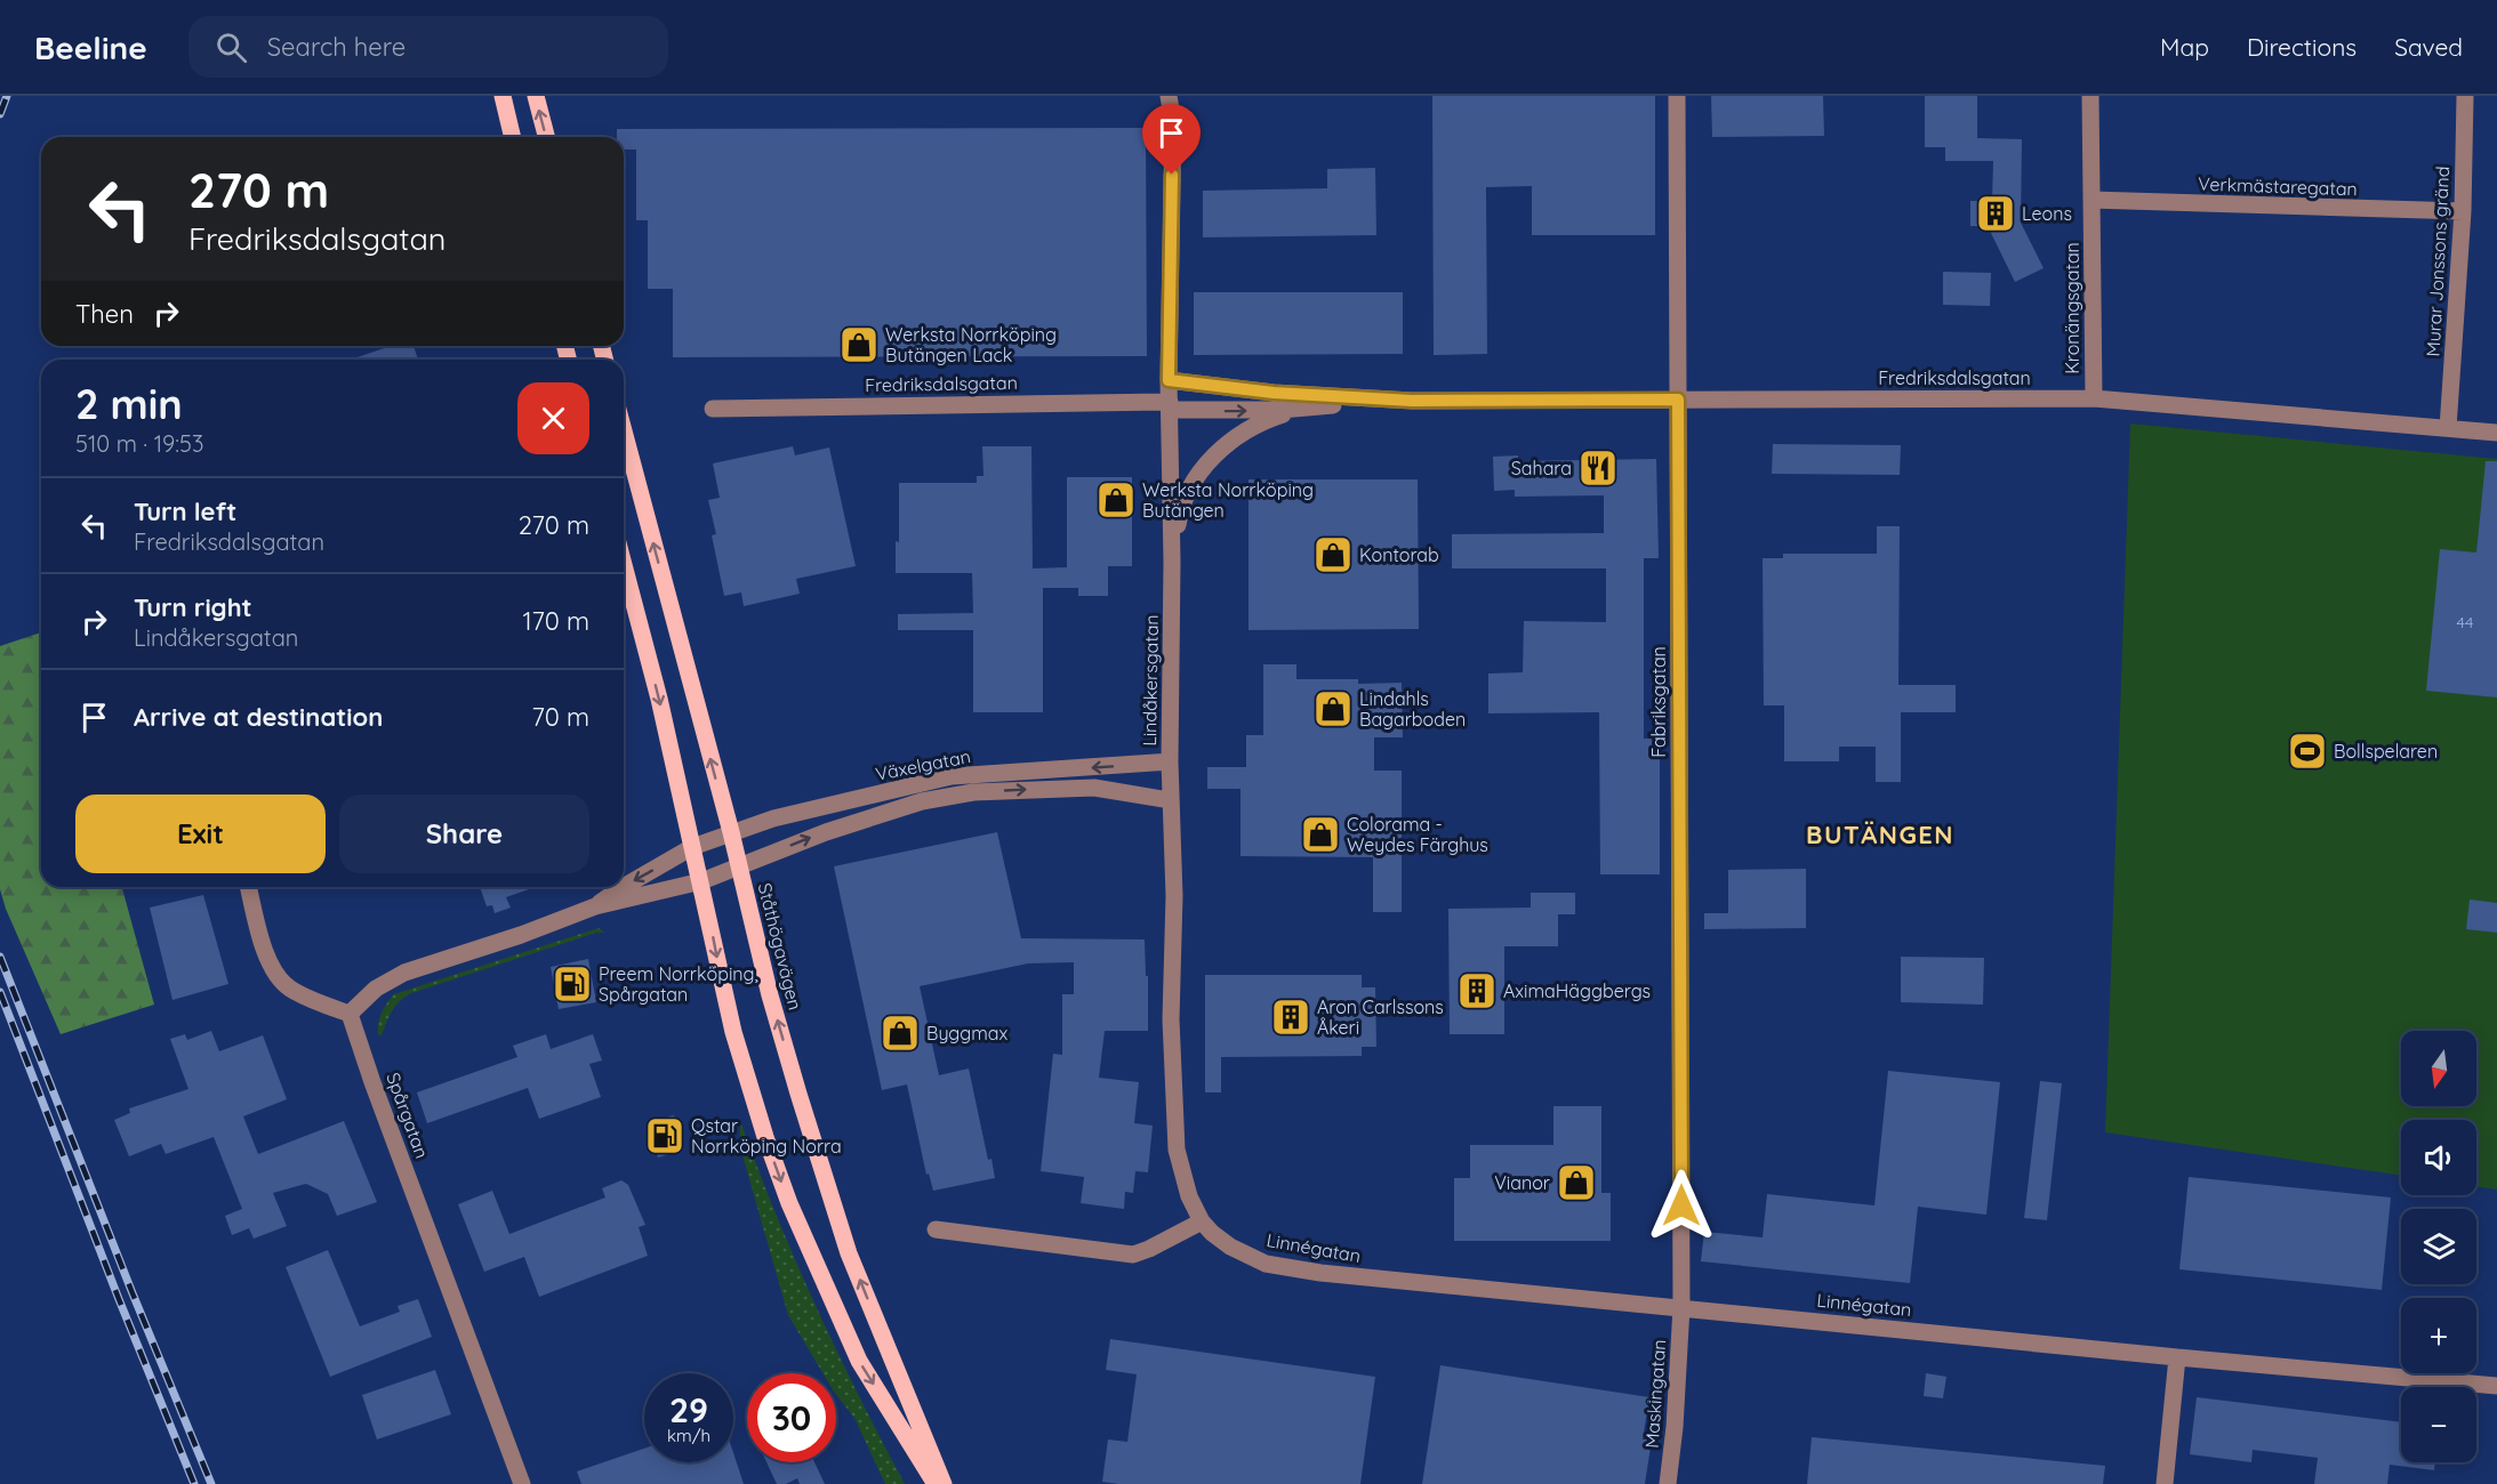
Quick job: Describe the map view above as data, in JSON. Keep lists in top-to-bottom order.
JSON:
{
  "streets": {
    "main road": ["Ståthögavägen"],
    "street": [
      "Verkmästaregatan",
      "Murar Jonssons gränd",
      "Kronängsgatan",
      "Fredriksdalsgatan",
      "Lindåkersgatan",
      "Fabriksgatan",
      "Växelgatan",
      "Spårgatan",
      "Linnégatan",
      "Maskingatan"
    ]
  },
  "crossings": [
    ["Verkmästaregatan", "Murar Jonssons gränd"],
    ["Verkmästaregatan", "Kronängsgatan"],
    ["Murar Jonssons gränd", "Fredriksdalsgatan"],
    ["Kronängsgatan", "Fredriksdalsgatan"],
    ["Fredriksdalsgatan", "Lindåkersgatan"],
    ["Fredriksdalsgatan", "Fabriksgatan"],
    ["Lindåkersgatan", "Växelgatan"],
    ["Lindåkersgatan", "Linnégatan"],
    ["Fabriksgatan", "Linnégatan"],
    ["Fabriksgatan", "Maskingatan"],
    ["Växelgatan", "Ståthögavägen"],
    ["Linnégatan", "Maskingatan"]
  ],
  "districts": ["BUTÄNGEN"],
  "places": {
    "building": ["Leons", "AximaHäggbergs", "Aron Carlssons Åkeri"],
    "shop": [
      "Werksta Norrköping Butängen Lack",
      "Werksta Norrköping Butängen",
      "Kontorab",
      "Lindahls Bagarboden",
      "Colorama - Weydes Färghus",
      "Byggmax",
      "Vianor"
    ],
    "restaurant": ["Sahara"],
    "sports": ["Bollspelaren"],
    "fuel station": ["Preem Norrköping, Spårgatan", "Qstar Norrköping Norra"]
  },
  "house_numbers": ["44"],
  "north": "bottom",
  "page": {
    "header": "Beeline",
    "search": "Search here",
    "nav": ["Map", "Directions", "Saved"],
    "turn": ["270 m", "Fredriksdalsgatan"],
    "then": "Then",
    "heading": ["2 min", "510 m · 19:53"],
    "list": [
      {
        "name": "Turn left",
        "note": "Fredriksdalsgatan",
        "value": "270 m"
      },
      {
        "name": "Turn right",
        "note": "Lindåkersgatan",
        "value": "170 m"
      },
      {
        "name": "Arrive at destination",
        "value": "70 m"
      }
    ],
    "buttons": ["Exit", "Share"],
    "map_buttons": ["+", "−"],
    "speed": "29 km/h",
    "limit": "30"
  }
}
